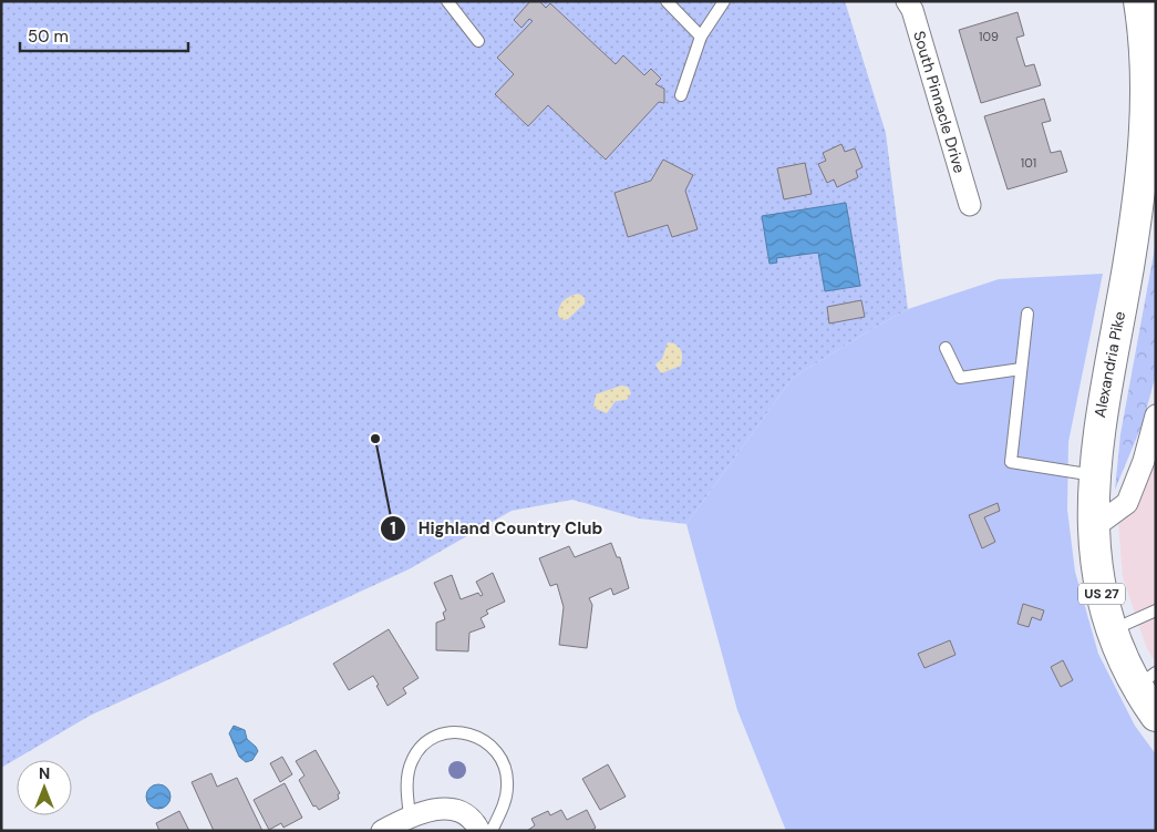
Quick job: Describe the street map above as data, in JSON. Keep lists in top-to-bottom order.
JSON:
{
  "streets": {
    "main road": ["Alexandria Pike", "US 27"],
    "street": ["South Pinnacle Drive"]
  },
  "places": ["Highland Country Club"],
  "house_numbers": ["109", "101"],
  "scale_bar": "50 m",
  "north": "top"
}
